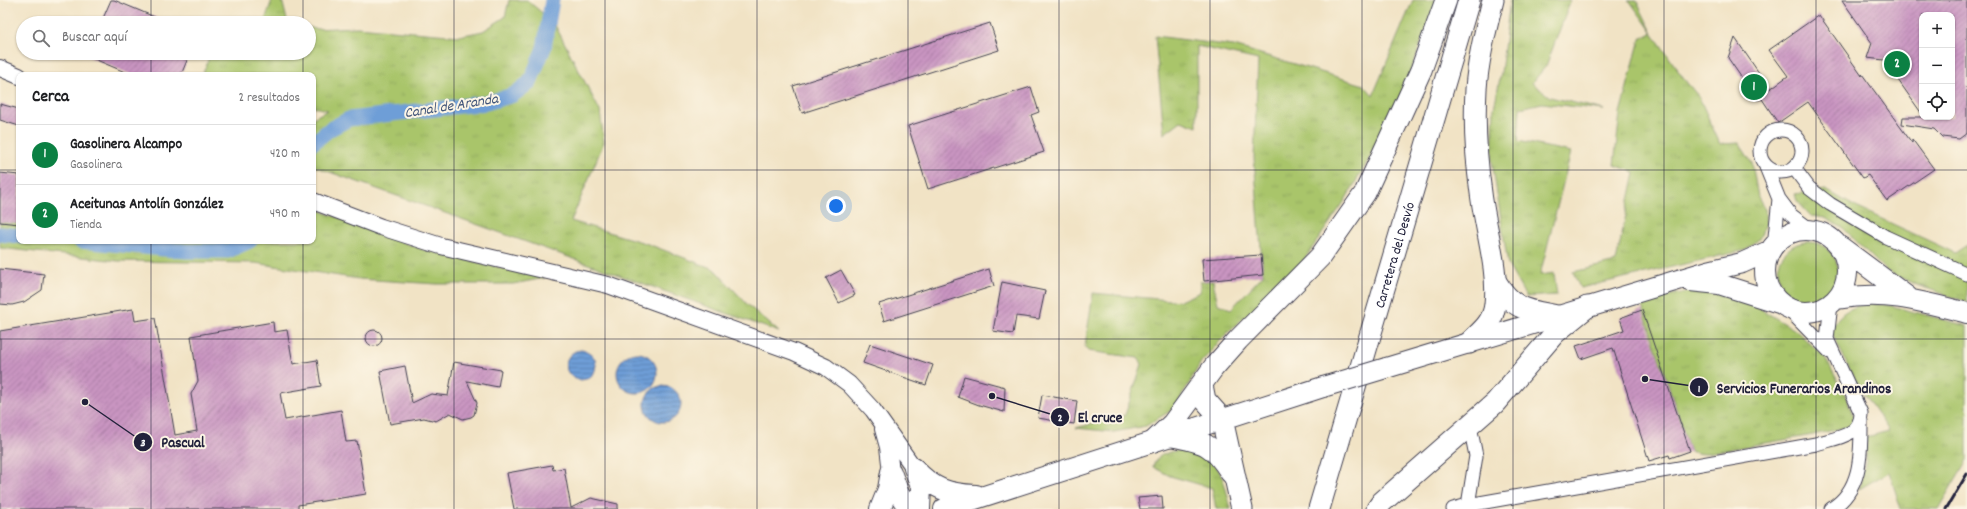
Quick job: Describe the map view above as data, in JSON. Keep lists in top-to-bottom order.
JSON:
{
  "streets": {
    "highway": ["Carretera del Desvío"]
  },
  "water": ["Canal de Aranda"],
  "places": ["Servicios Funerarios Arandinos", "El cruce", "Pascual"],
  "page": {
    "map_buttons": ["+", "−"],
    "search": "Buscar aquí",
    "pins": ["2", "1"],
    "heading": ["Cerca", "2 resultados"],
    "list": [
      {
        "mark": "1",
        "name": "Gasolinera Alcampo",
        "note": "Gasolinera",
        "value": "420 m"
      },
      {
        "mark": "2",
        "name": "Aceitunas Antolín González",
        "note": "Tienda",
        "value": "490 m"
      }
    ]
  }
}
